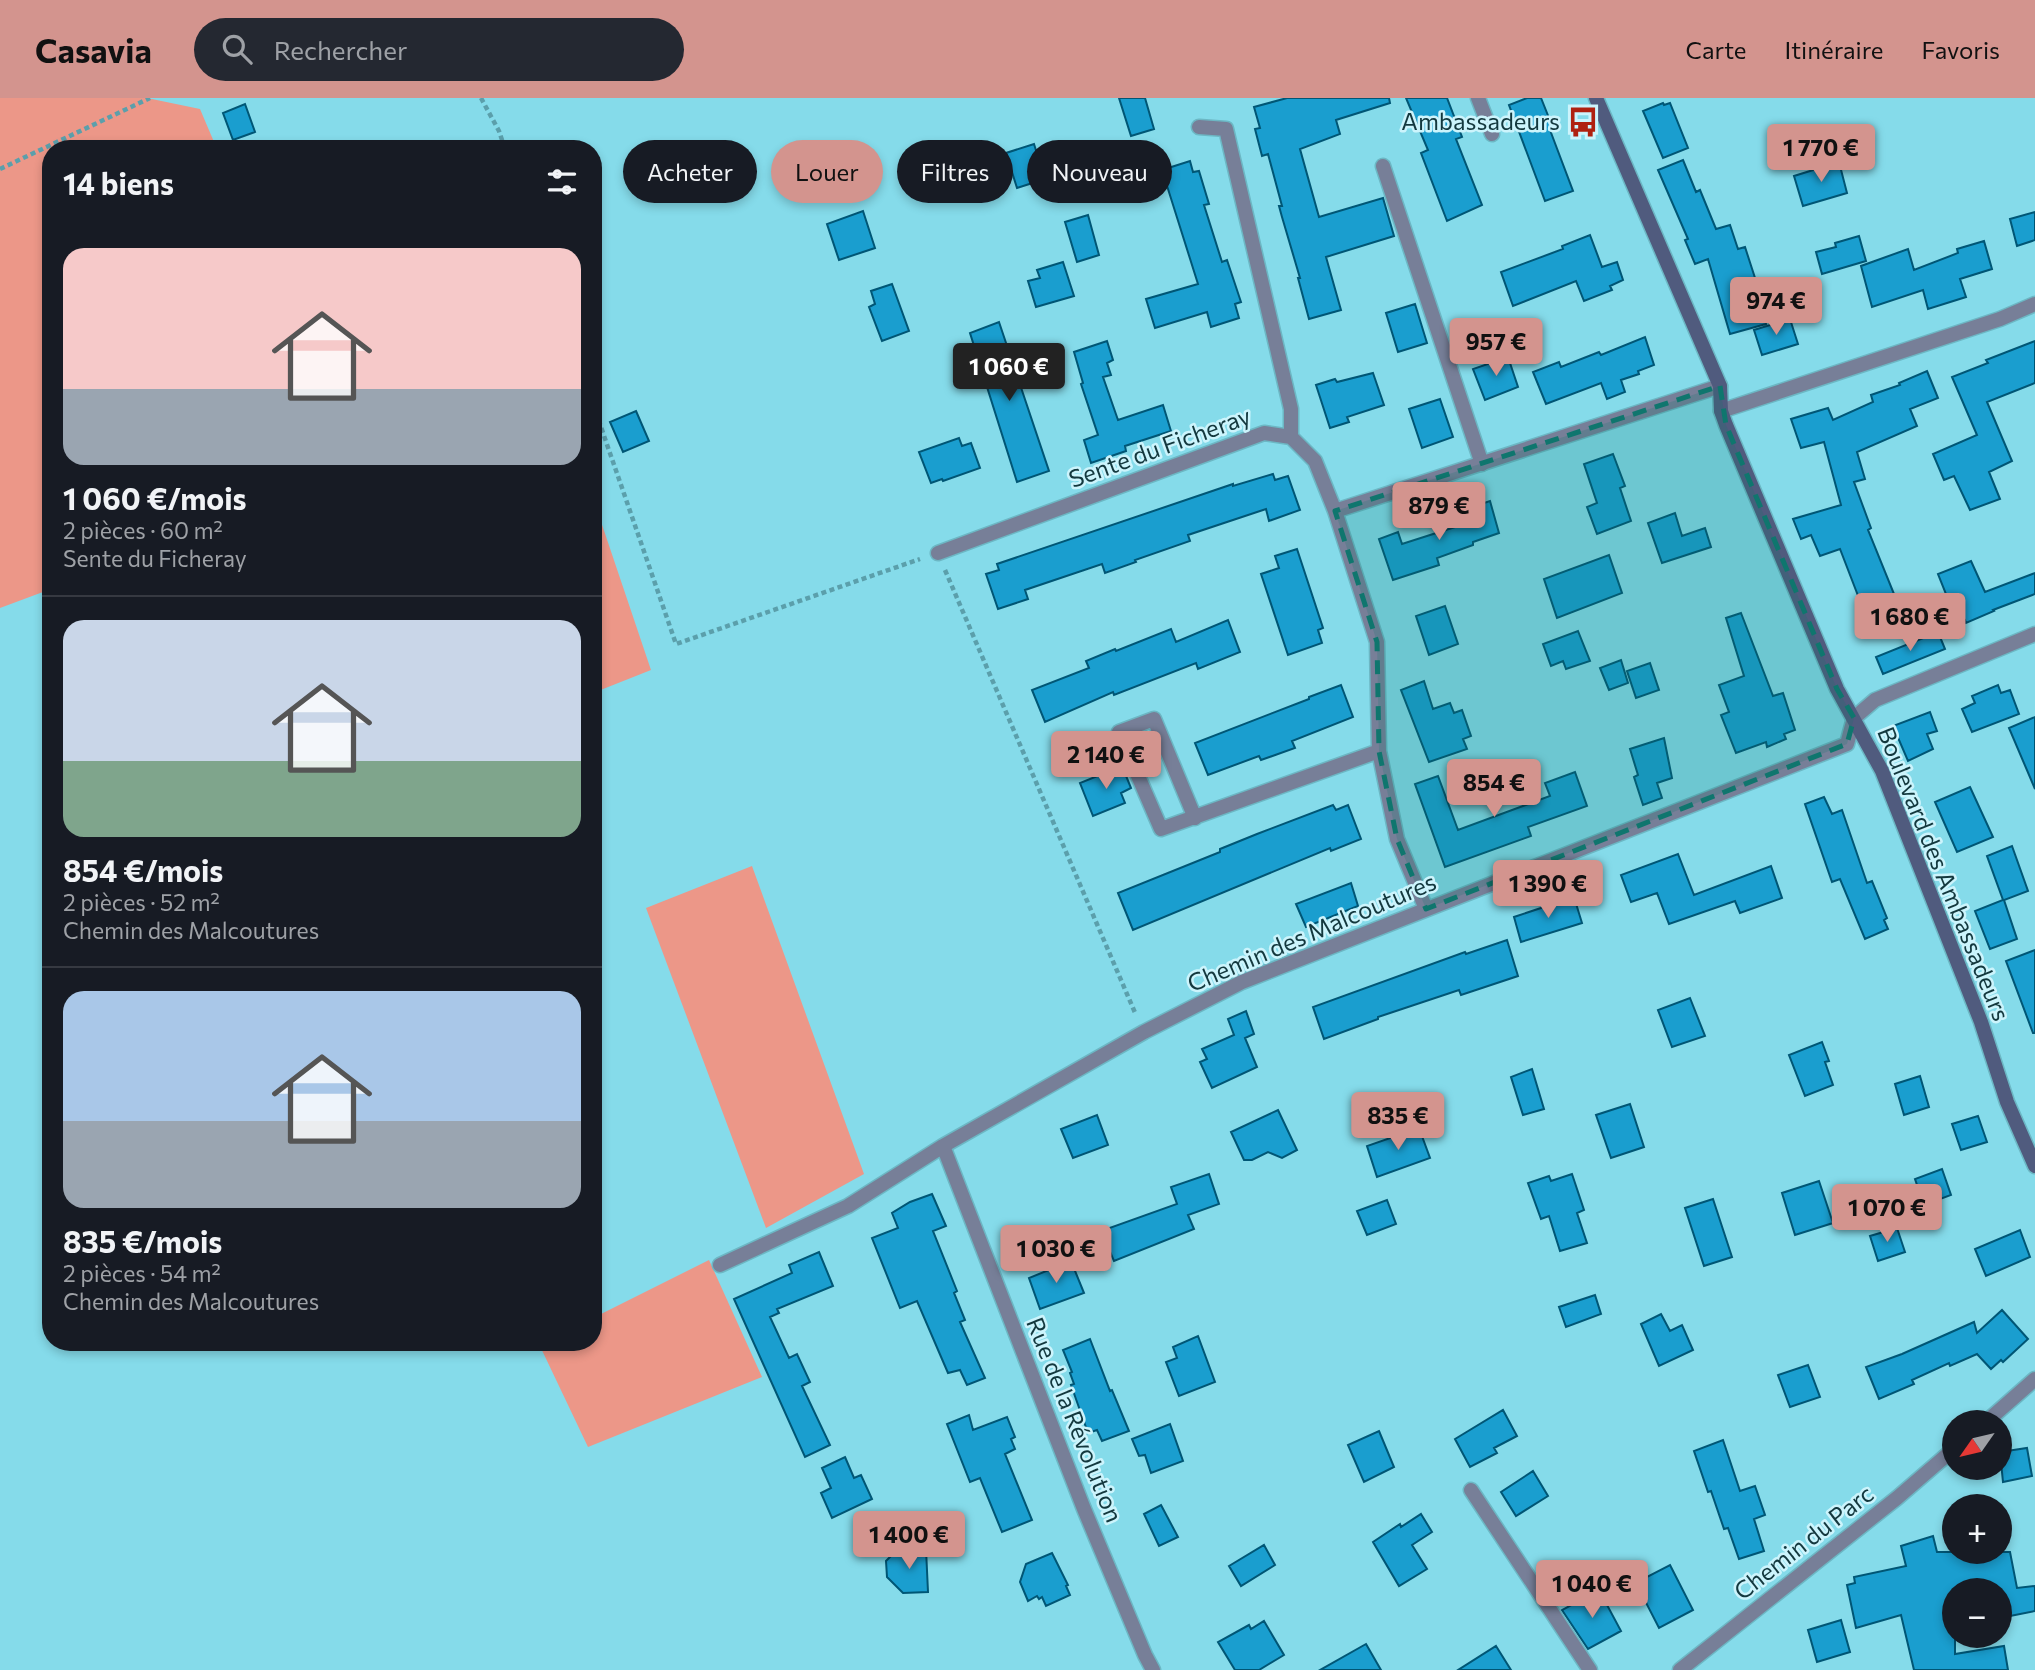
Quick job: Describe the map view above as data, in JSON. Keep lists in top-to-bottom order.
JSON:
{
  "streets": {
    "main road": ["Boulevard des Ambassadeurs"],
    "street": [
      "Sente du Ficheray",
      "Chemin des Malcoutures",
      "Rue de la Révolution",
      "Chemin du Parc"
    ]
  },
  "crossings": [
    ["Boulevard des Ambassadeurs", "Chemin des Malcoutures"],
    ["Chemin des Malcoutures", "Rue de la Révolution"]
  ],
  "places": {
    "bus stop": ["Ambassadeurs"]
  },
  "north": "bottom left",
  "page": {
    "header": "Casavia",
    "search": "Rechercher",
    "nav": ["Carte", "Itinéraire", "Favoris"],
    "price": [
      "1 770 €",
      "974 €",
      "957 €",
      "1 060 €",
      "879 €",
      "1 680 €",
      "2 140 €",
      "854 €",
      "1 390 €",
      "835 €",
      "1 070 €",
      "1 030 €",
      "1 400 €",
      "1 040 €"
    ],
    "chip": [
      "Acheter",
      "Louer",
      "Filtres",
      "Nouveau"
    ],
    "heading": "14 biens",
    "list": [
      {
        "name": "1 060 €/mois",
        "note": "2 pièces · 60 m² · Sente du Ficheray"
      },
      {
        "name": "854 €/mois",
        "note": "2 pièces · 52 m² · Chemin des Malcoutures"
      },
      {
        "name": "835 €/mois",
        "note": "2 pièces · 54 m² · Chemin des Malcoutures"
      }
    ],
    "map_buttons": ["+", "−"]
  }
}
